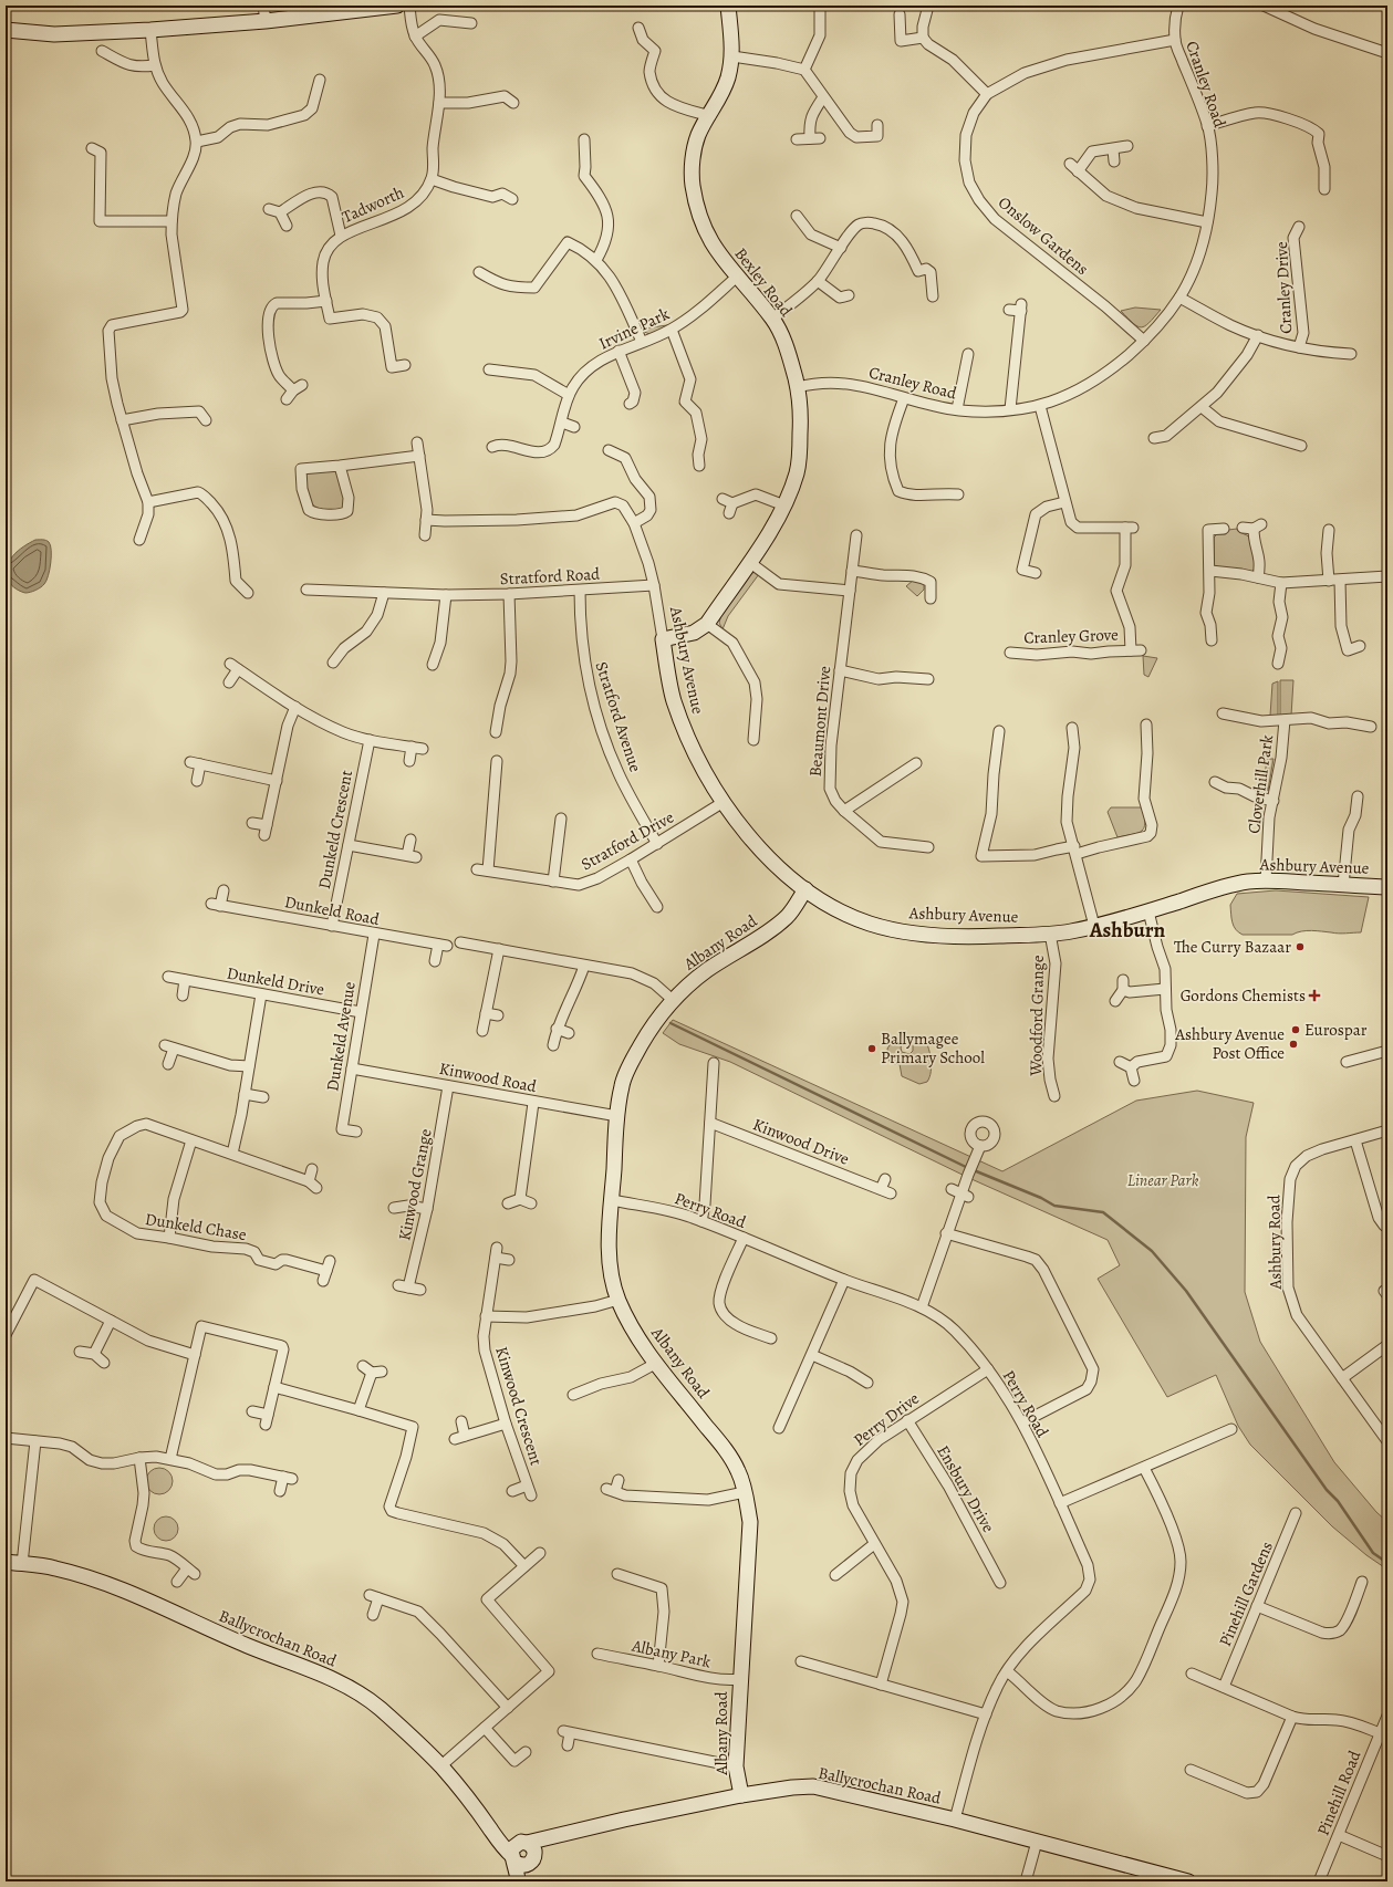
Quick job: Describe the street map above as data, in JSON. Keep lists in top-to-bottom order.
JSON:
{
  "streets": {
    "street": [
      "Cranley Road",
      "Tadworth",
      "Onslow Gardens",
      "Bexley Road",
      "Cranley Drive",
      "Irvine Park",
      "Stratford Road",
      "Cranley Grove",
      "Ashbury Avenue",
      "Stratford Avenue",
      "Beaumont Drive",
      "Cloverhill Park",
      "Dunkeld Crescent",
      "Stratford Drive",
      "Dunkeld Road",
      "Albany Road",
      "Dunkeld Drive",
      "Woodford Grange",
      "Dunkeld Avenue",
      "Kinwood Road",
      "Kinwood Drive",
      "Kinwood Grange",
      "Perry Road",
      "Dunkeld Chase",
      "Ashbury Road",
      "Kinwood Crescent",
      "Perry Drive",
      "Ensbury Drive",
      "Pinehill Gardens",
      "Ballycrochan Road",
      "Albany Park",
      "Pinehill Road"
    ]
  },
  "crossings": [
    ["Cranley Road", "Onslow Gardens"],
    ["Cranley Road", "Bexley Road"],
    ["Cranley Road", "Cranley Grove"],
    ["Bexley Road", "Irvine Park"],
    ["Bexley Road", "Ashbury Avenue"],
    ["Stratford Road", "Ashbury Avenue"],
    ["Stratford Road", "Stratford Avenue"],
    ["Ashbury Avenue", "Cloverhill Park"],
    ["Ashbury Avenue", "Stratford Drive"],
    ["Ashbury Avenue", "Albany Road"],
    ["Ashbury Avenue", "Woodford Grange"],
    ["Stratford Avenue", "Stratford Drive"],
    ["Dunkeld Crescent", "Dunkeld Road"],
    ["Dunkeld Road", "Dunkeld Avenue"],
    ["Albany Road", "Kinwood Road"],
    ["Albany Road", "Perry Road"],
    ["Albany Road", "Ballycrochan Road"],
    ["Albany Road", "Albany Park"],
    ["Dunkeld Drive", "Dunkeld Avenue"],
    ["Dunkeld Avenue", "Kinwood Road"],
    ["Kinwood Road", "Kinwood Grange"],
    ["Perry Road", "Perry Drive"],
    ["Perry Road", "Ballycrochan Road"],
    ["Perry Drive", "Ensbury Drive"]
  ],
  "districts": ["Ashburn"],
  "parks": ["Linear Park"],
  "places": {
    "other": [
      "The Curry Bazaar",
      "Eurospar",
      "Ashbury Avenue Post Office",
      "Ballymagee Primary School"
    ],
    "health": ["Gordons Chemists"]
  }
}
